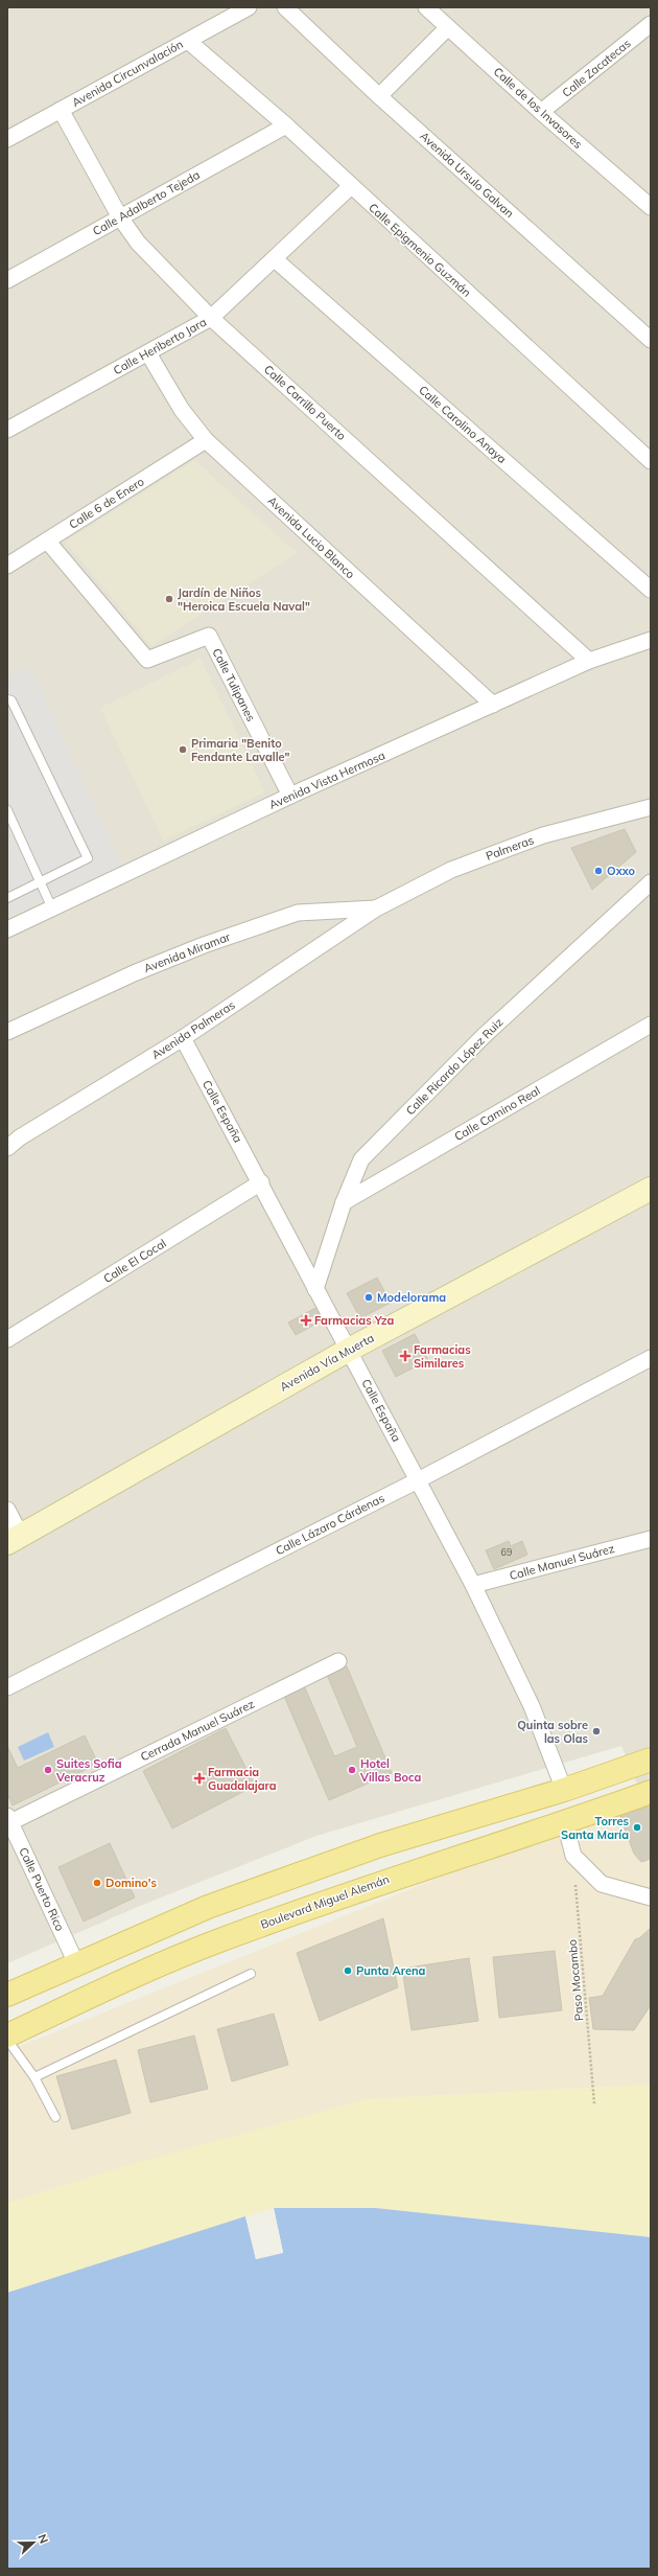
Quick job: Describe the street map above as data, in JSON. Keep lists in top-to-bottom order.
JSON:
{
  "streets": {
    "main road": ["Boulevard Miguel Alemán"],
    "street": [
      "Calle Zacatecas",
      "Avenida Circunvalación",
      "Calle de los Invasores",
      "Avenida Ursulo Galvan",
      "Calle Adalberto Tejeda",
      "Calle Epigmenio Guzmán",
      "Calle Heriberto Jara",
      "Calle Carrillo Puerto",
      "Calle Carolino Anaya",
      "Calle 6 de Enero",
      "Avenida Lucio Blanco",
      "Calle Tulipanes",
      "Avenida Vista Hermosa",
      "Palmeras",
      "Avenida Miramar",
      "Avenida Palmeras",
      "Calle Ricardo López Ruiz",
      "Calle España",
      "Calle Camino Real",
      "Calle El Cocal",
      "Avenida Vía Muerta",
      "Calle Lázaro Cárdenas",
      "Calle Manuel Suárez",
      "Cerrada Manuel Suárez",
      "Calle Puerto Rico"
    ],
    "path": ["Paso Mocambo"]
  },
  "crossings": [
    ["Calle Zacatecas", "Calle de los Invasores"],
    ["Avenida Circunvalación", "Calle Epigmenio Guzmán"],
    ["Avenida Circunvalación", "Calle Carrillo Puerto"],
    ["Calle Adalberto Tejeda", "Calle Epigmenio Guzmán"],
    ["Calle Adalberto Tejeda", "Calle Carrillo Puerto"],
    ["Calle Epigmenio Guzmán", "Calle Heriberto Jara"],
    ["Calle Heriberto Jara", "Calle Carrillo Puerto"],
    ["Calle Heriberto Jara", "Calle Carolino Anaya"],
    ["Calle Heriberto Jara", "Avenida Lucio Blanco"],
    ["Calle Carrillo Puerto", "Avenida Vista Hermosa"],
    ["Calle 6 de Enero", "Avenida Lucio Blanco"],
    ["Calle 6 de Enero", "Calle Tulipanes"],
    ["Avenida Lucio Blanco", "Avenida Vista Hermosa"],
    ["Calle Tulipanes", "Avenida Vista Hermosa"],
    ["Palmeras", "Avenida Miramar"],
    ["Palmeras", "Avenida Palmeras"],
    ["Avenida Miramar", "Avenida Palmeras"],
    ["Avenida Palmeras", "Calle España"],
    ["Calle Ricardo López Ruiz", "Calle España"],
    ["Calle Ricardo López Ruiz", "Calle Camino Real"],
    ["Calle España", "Calle El Cocal"],
    ["Calle España", "Avenida Vía Muerta"],
    ["Calle España", "Calle Lázaro Cárdenas"],
    ["Calle España", "Calle Manuel Suárez"],
    ["Cerrada Manuel Suárez", "Calle Puerto Rico"]
  ],
  "places": {
    "other": [
      "Jardín de Niños \"Heroica Escuela Naval\"",
      "Primaria \"Benito Fendante Lavalle\"",
      "Oxxo",
      "Modelorama",
      "Quinta sobre las Olas",
      "Suites Sofia Veracruz",
      "Hotel Villas Boca",
      "Torres Santa María",
      "Domino's",
      "Punta Arena"
    ],
    "health": ["Farmacias Yza", "Farmacias Similares", "Farmacia Guadalajara"]
  },
  "house_numbers": ["69"],
  "north": "right"
}
